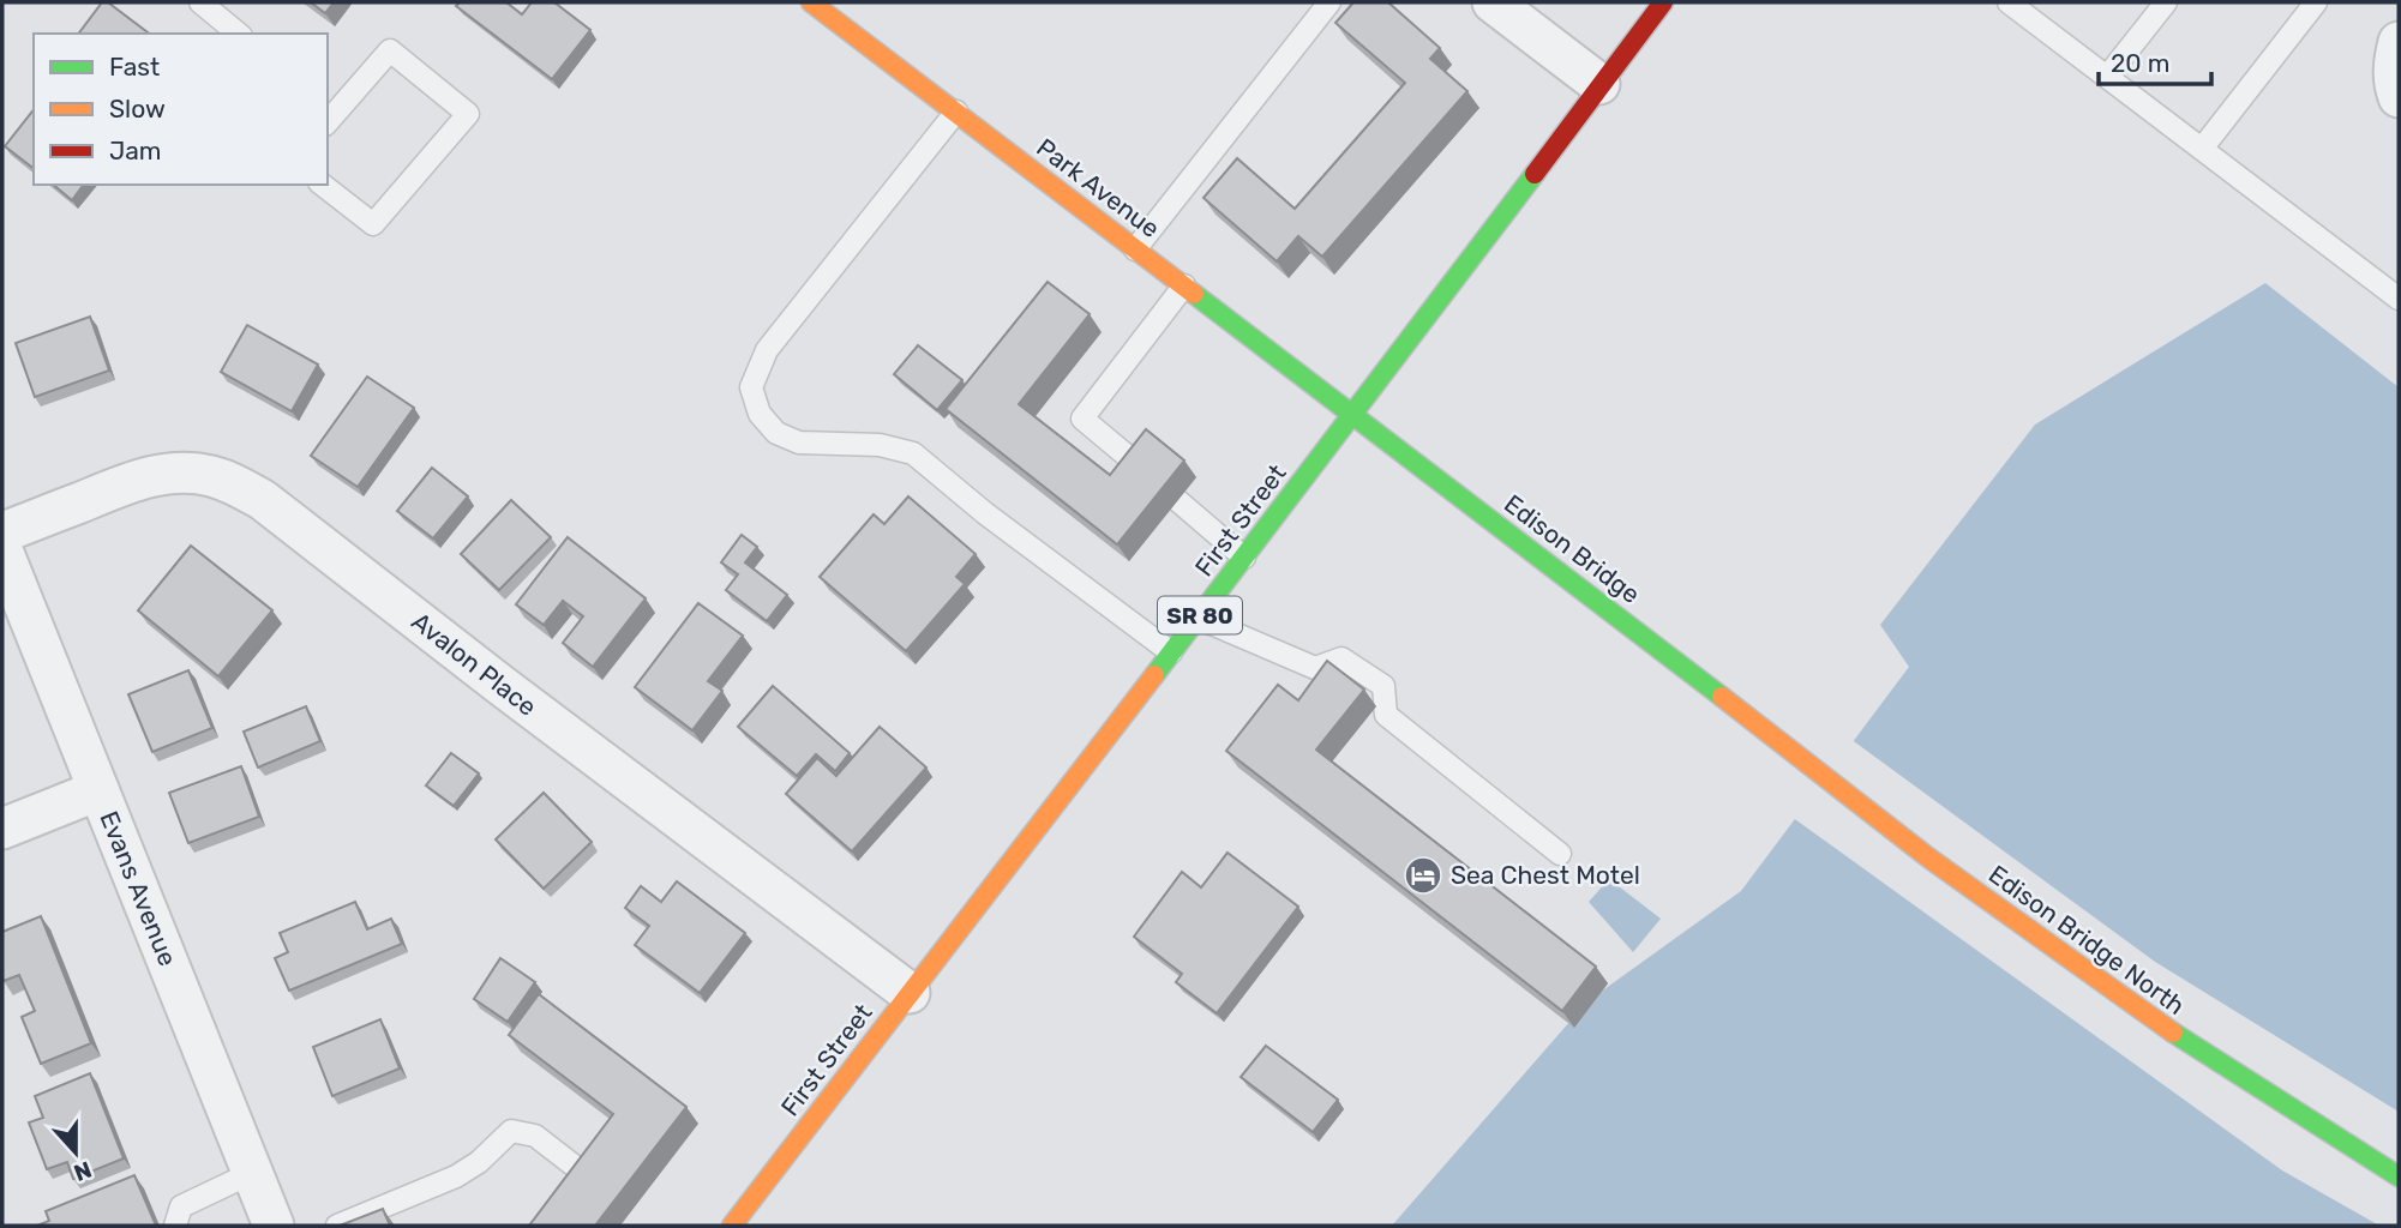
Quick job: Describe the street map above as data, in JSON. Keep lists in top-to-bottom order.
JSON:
{
  "streets": {
    "main road": [
      "Park Avenue",
      "First Street",
      "Edison Bridge",
      "SR 80",
      "Edison Bridge North"
    ],
    "street": ["Avalon Place", "Evans Avenue"]
  },
  "crossings": [
    ["Park Avenue", "First Street"],
    ["Park Avenue", "Edison Bridge"],
    ["First Street", "Edison Bridge"],
    ["First Street", "Avalon Place"],
    ["Edison Bridge", "Edison Bridge North"]
  ],
  "places": {
    "hotel": ["Sea Chest Motel"]
  },
  "legend": ["Fast", "Slow", "Jam"],
  "scale_bar": "20 m",
  "north": "bottom"
}
